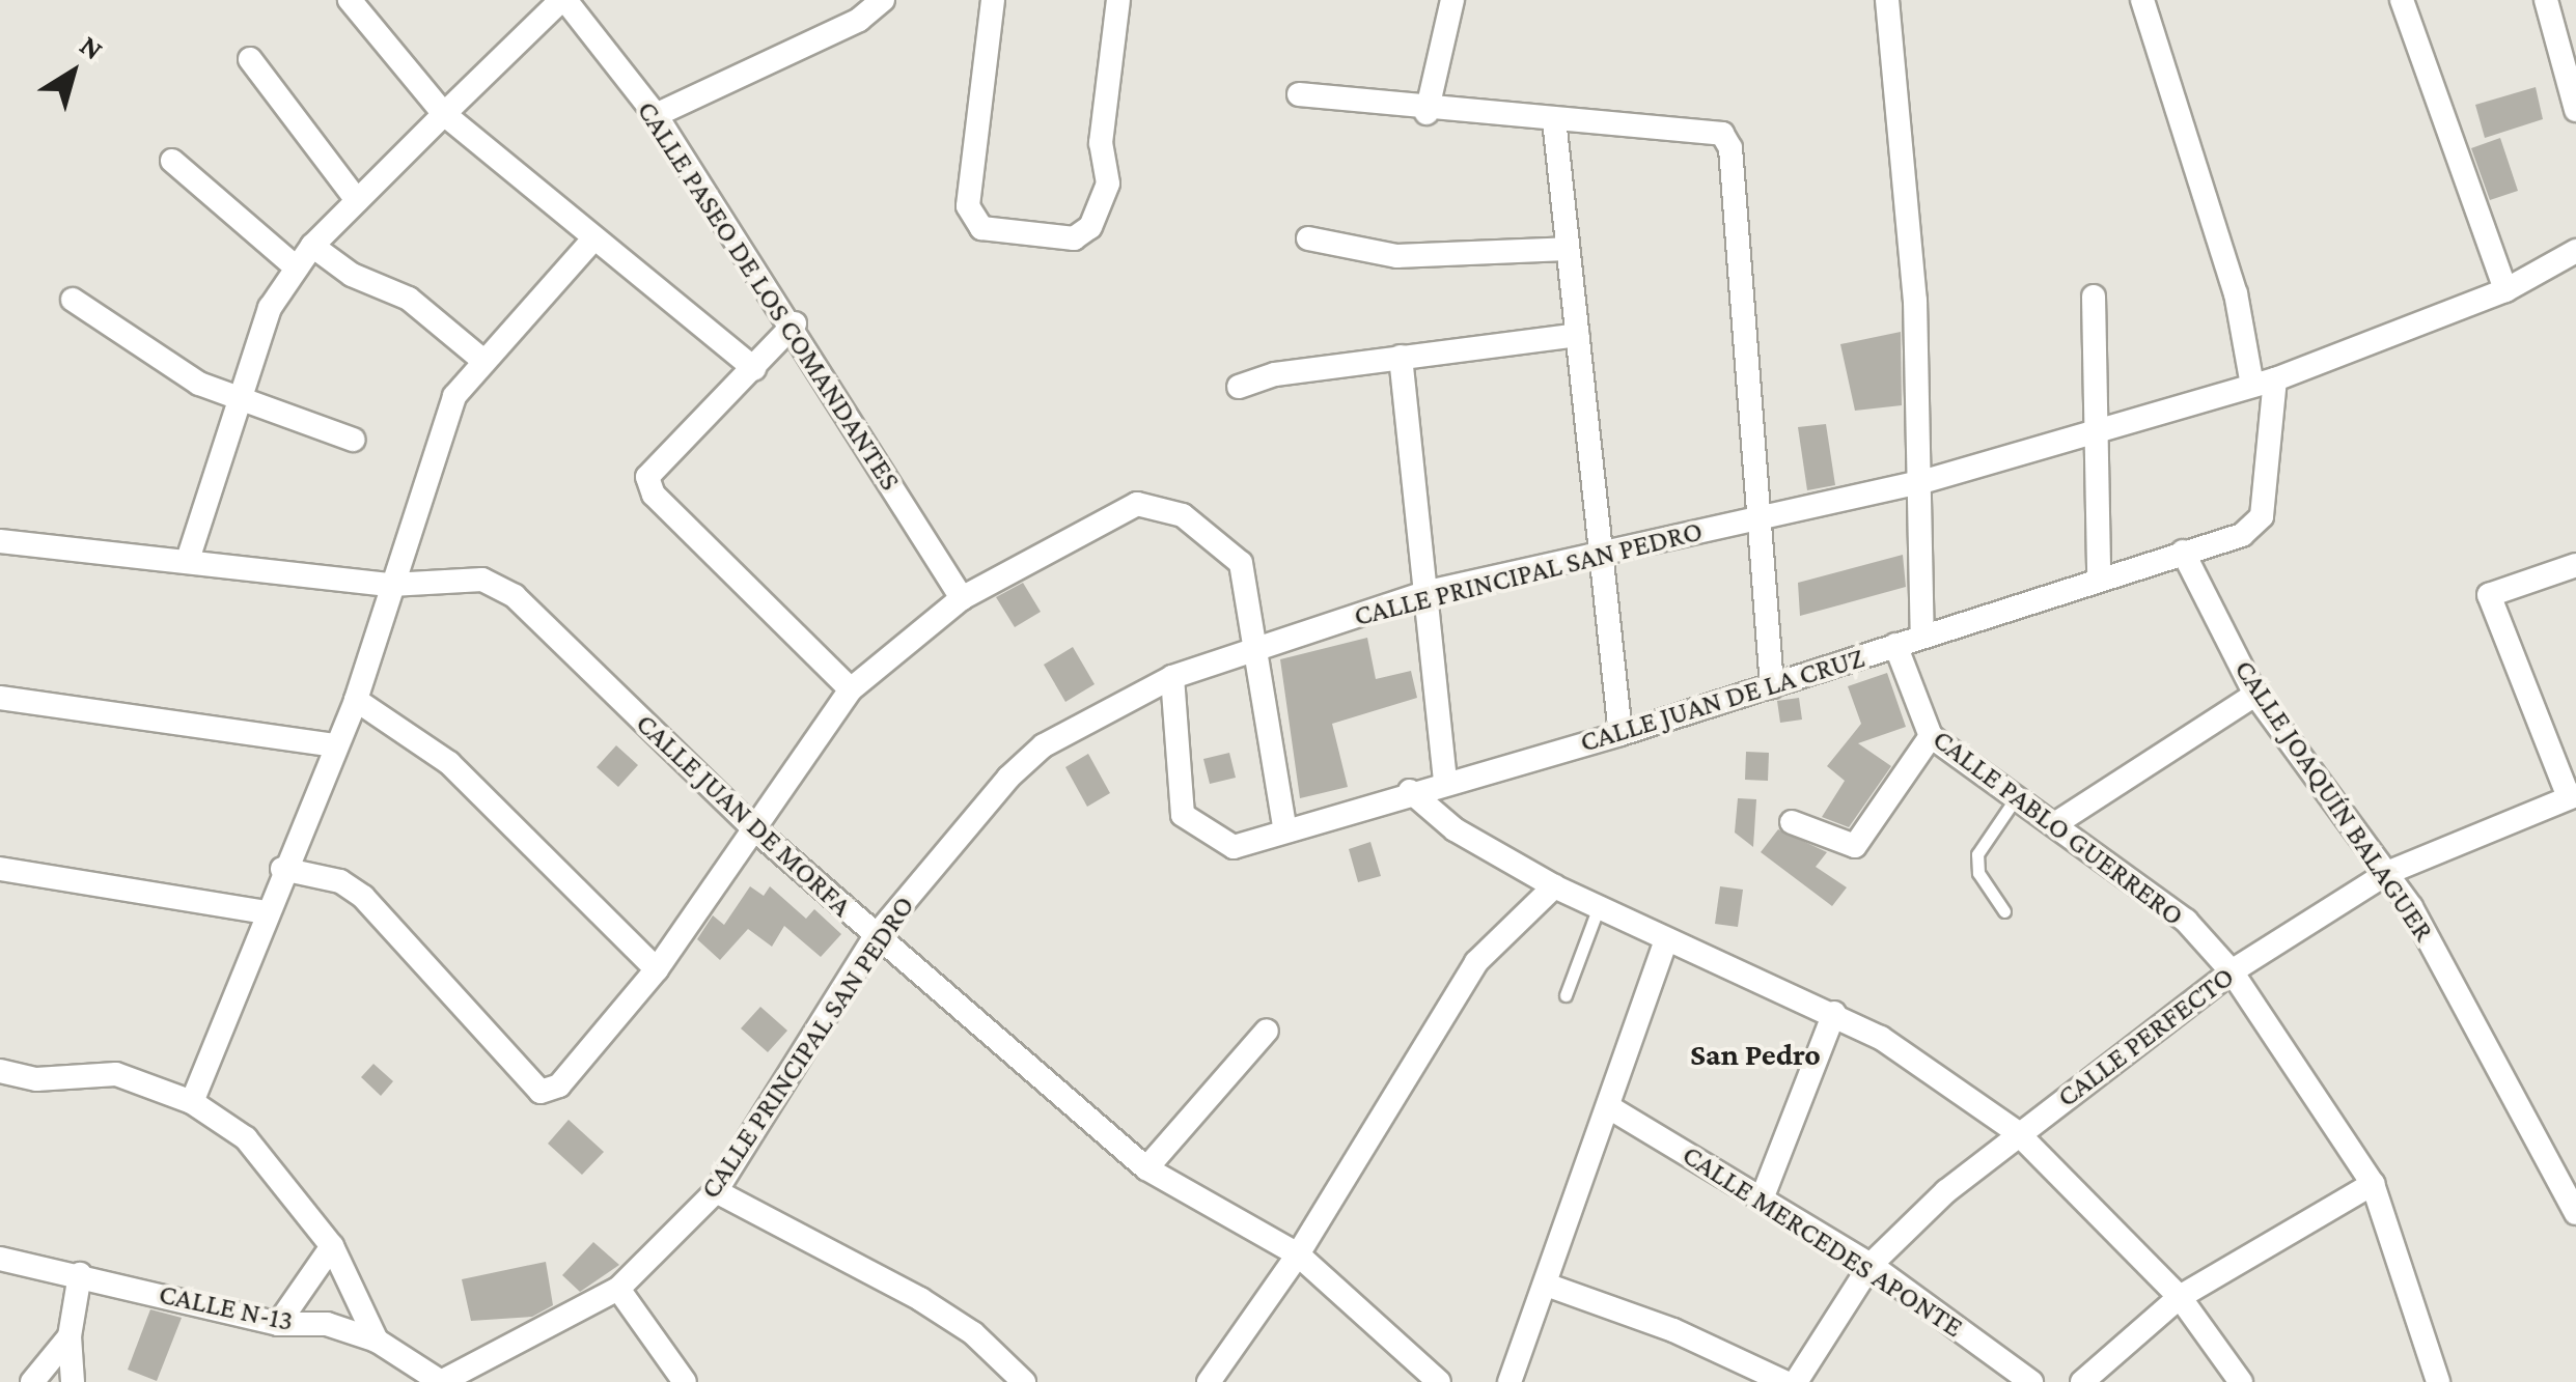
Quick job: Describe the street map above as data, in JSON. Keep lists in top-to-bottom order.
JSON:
{
  "streets": {
    "street": [
      "CALLE PASEO DE LOS COMANDANTES",
      "CALLE PRINCIPAL SAN PEDRO",
      "CALLE JUAN DE LA CRUZ",
      "CALLE JOAQUÍN BALAGUER",
      "CALLE JUAN DE MORFA",
      "CALLE PABLO GUERRERO",
      "CALLE PERFECTO",
      "CALLE MERCEDES APONTE",
      "CALLE N-13"
    ]
  },
  "crossings": [
    ["CALLE PRINCIPAL SAN PEDRO", "CALLE JUAN DE LA CRUZ"],
    ["CALLE PRINCIPAL SAN PEDRO", "CALLE JUAN DE MORFA"],
    ["CALLE PRINCIPAL SAN PEDRO", "CALLE N-13"],
    ["CALLE JUAN DE LA CRUZ", "CALLE JOAQUÍN BALAGUER"],
    ["CALLE JUAN DE LA CRUZ", "CALLE PABLO GUERRERO"],
    ["CALLE JOAQUÍN BALAGUER", "CALLE PERFECTO"],
    ["CALLE PABLO GUERRERO", "CALLE PERFECTO"],
    ["CALLE PERFECTO", "CALLE MERCEDES APONTE"]
  ],
  "districts": ["San Pedro"],
  "north": "top right"
}
